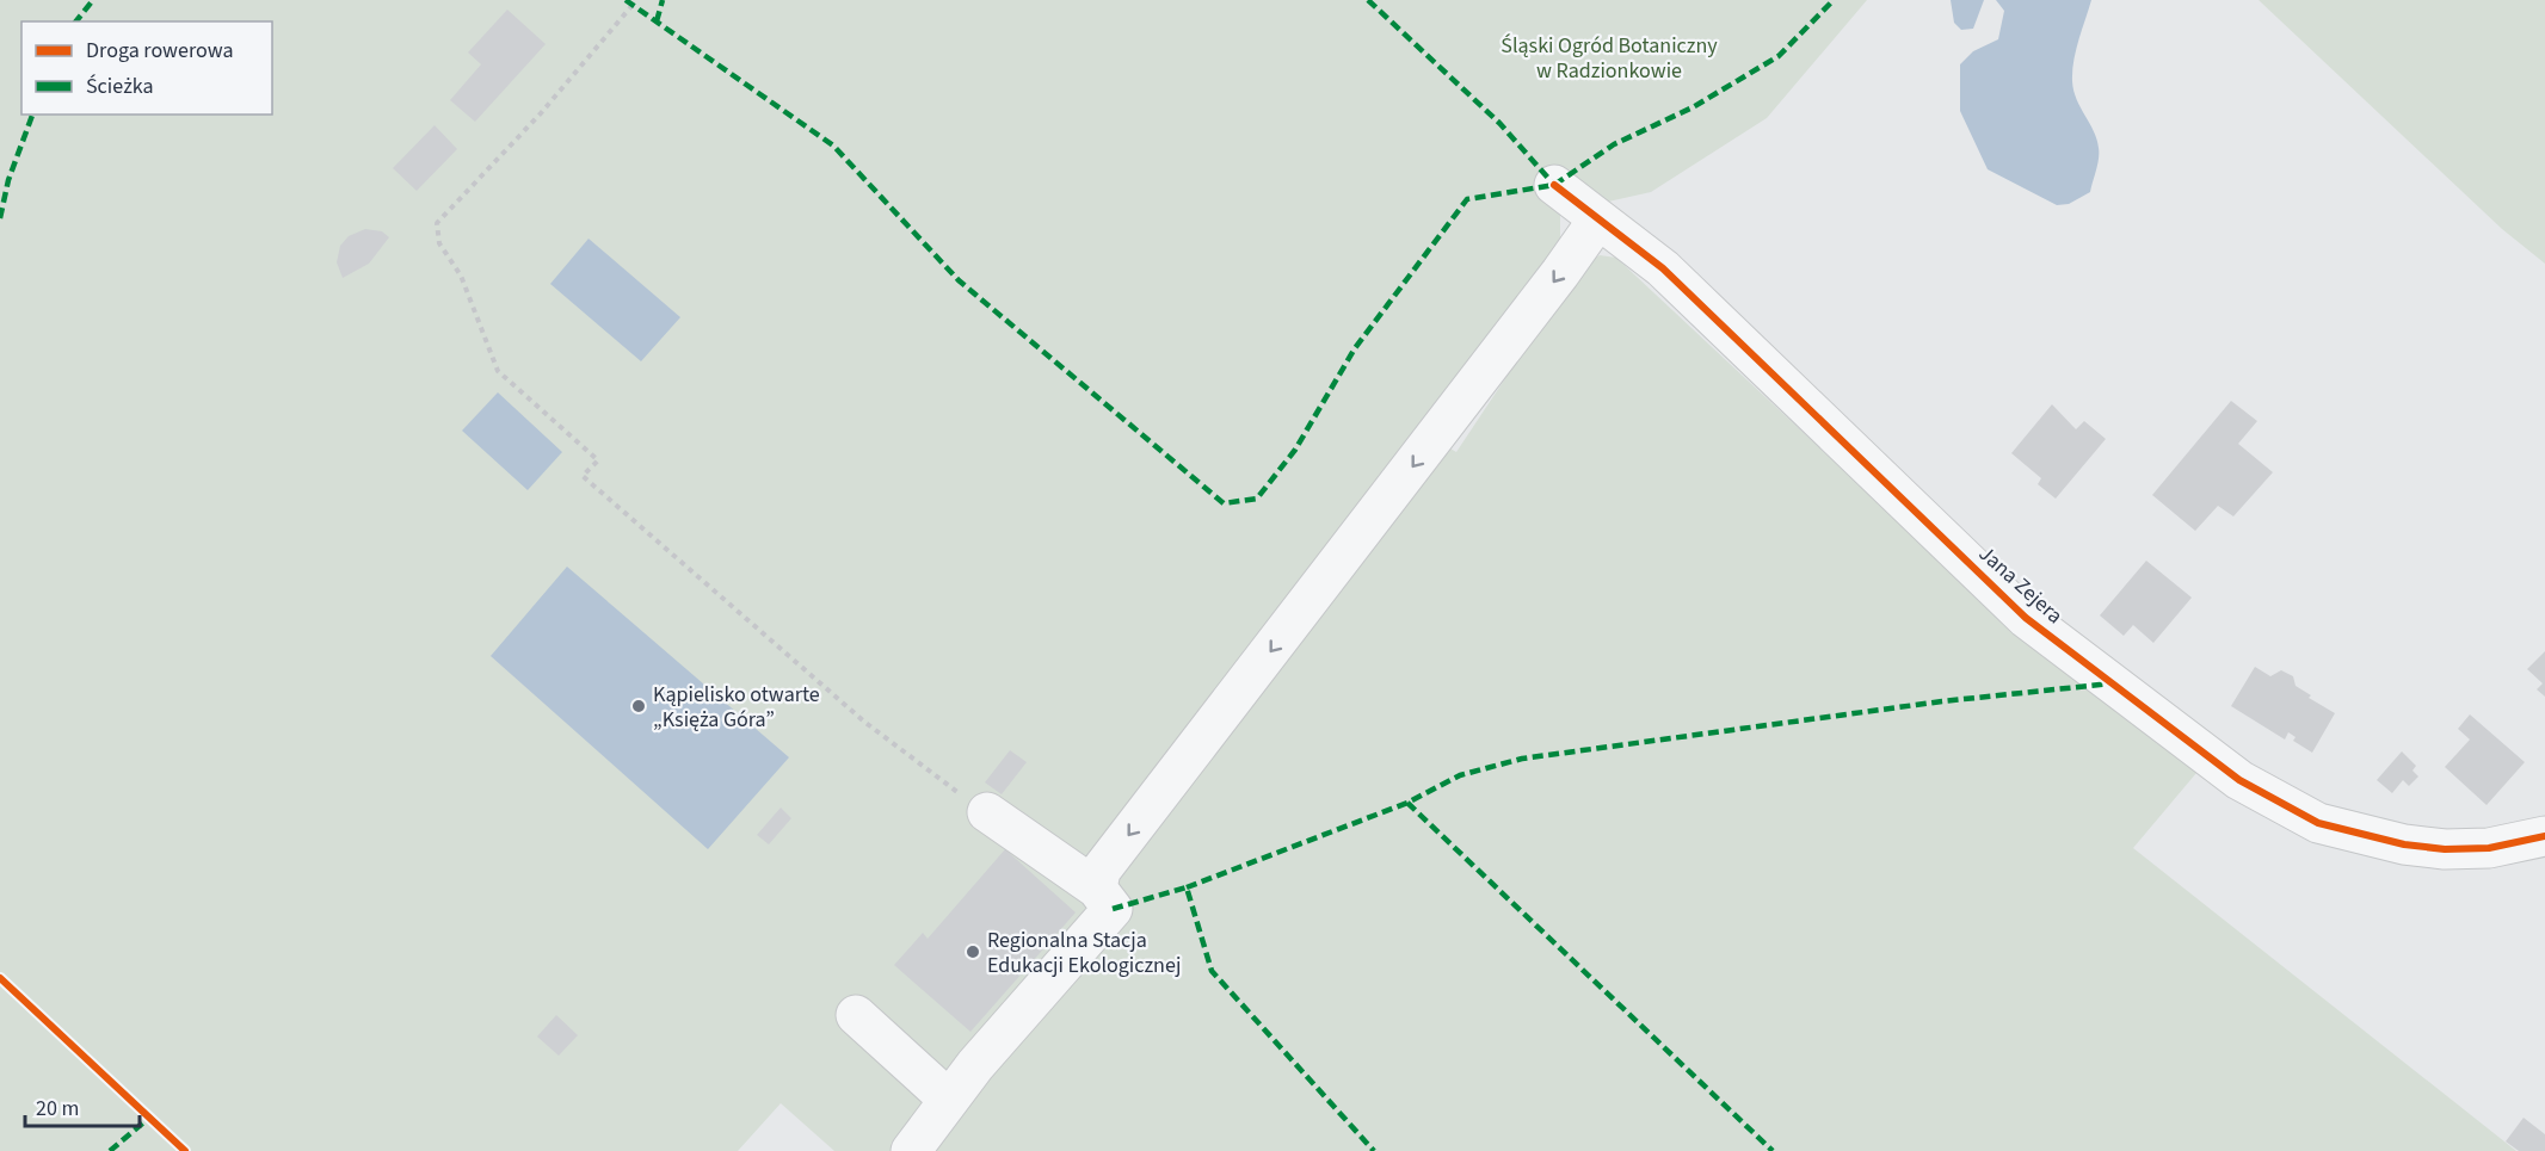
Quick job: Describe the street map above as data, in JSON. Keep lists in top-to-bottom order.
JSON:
{
  "streets": {
    "street": ["Jana Zejera"]
  },
  "parks": ["Śląski Ogród Botaniczny w Radzionkowie"],
  "places": ["Kąpielisko otwarte „Księża Góra”", "Regionalna Stacja Edukacji Ekologicznej"],
  "legend": ["Droga rowerowa", "Ścieżka"],
  "scale_bar": "20 m"
}
